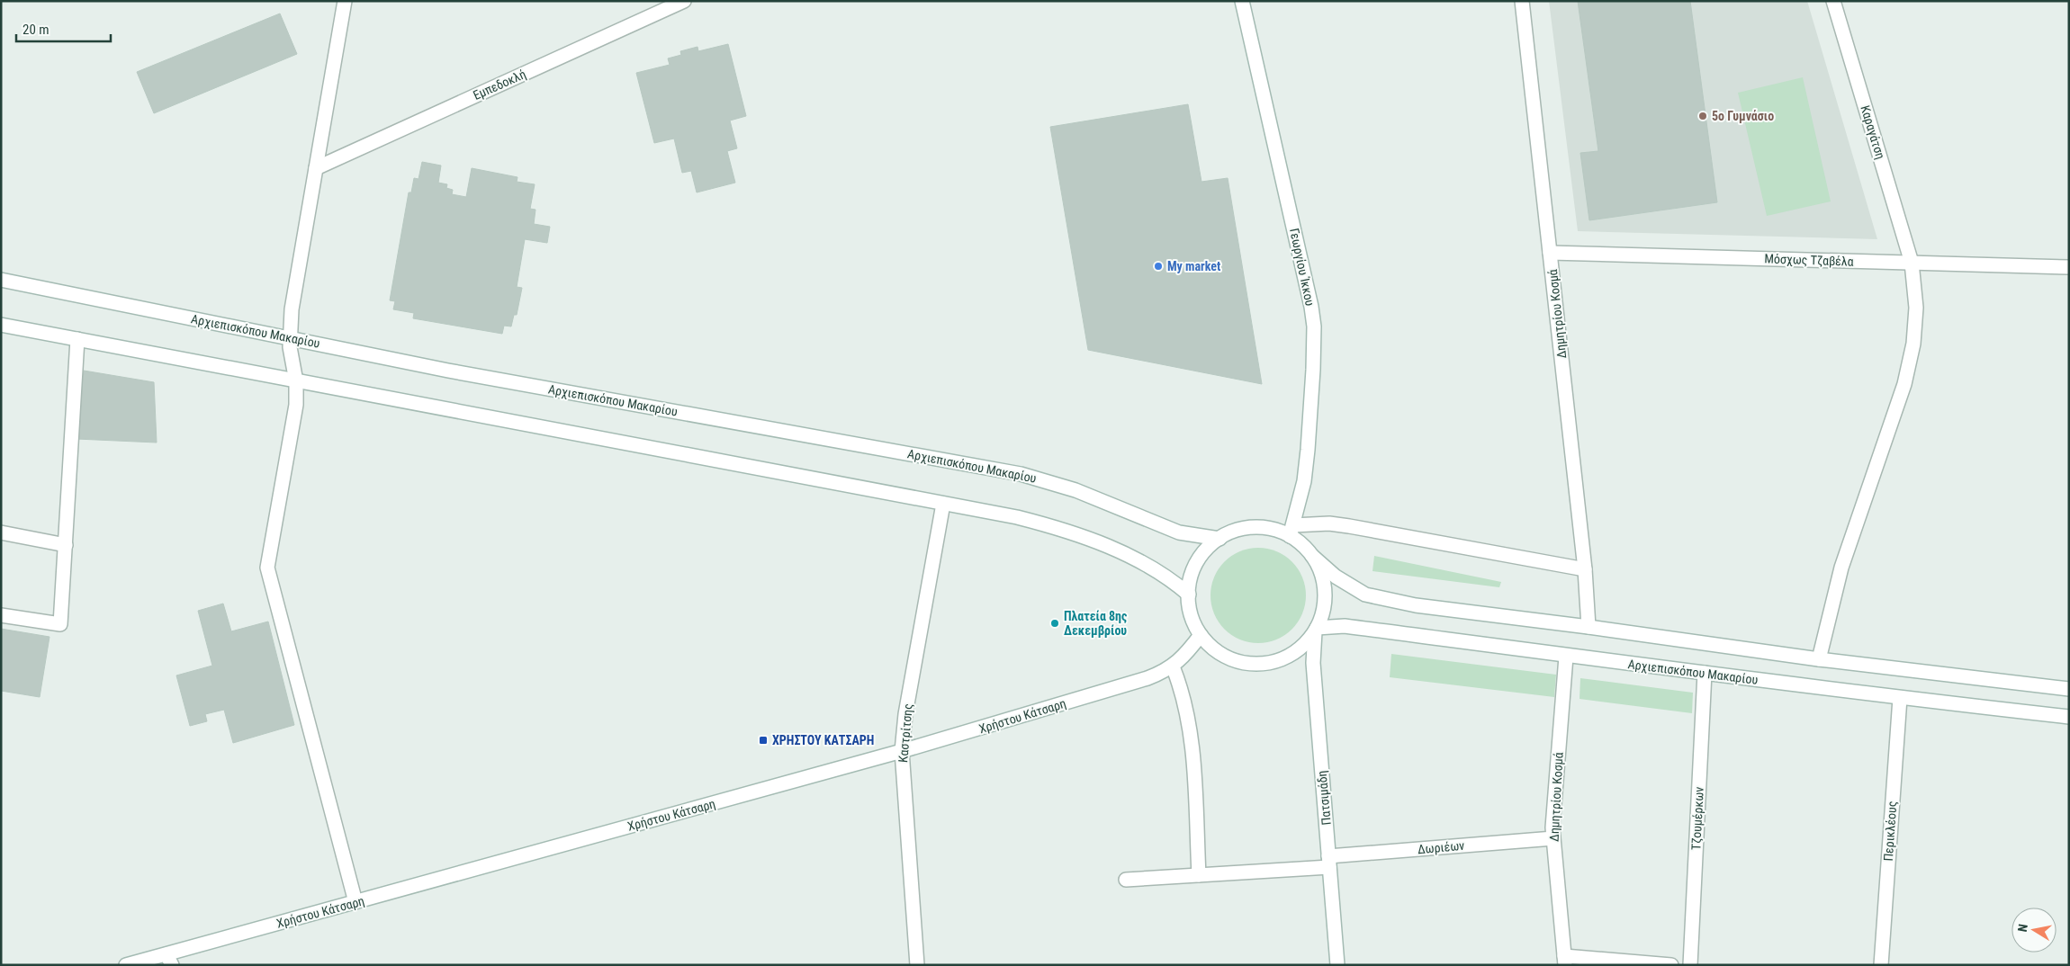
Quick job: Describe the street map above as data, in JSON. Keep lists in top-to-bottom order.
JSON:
{
  "streets": {
    "street": [
      "Εμπεδοκλή",
      "Καραγάτση",
      "Μόσχως Τζαβέλα",
      "Γεωργίου Ίκκου",
      "Δημητρίου Κοσμά",
      "Αρχιεπισκόπου Μακαρίου",
      "Χρήστου Κάτσαρη",
      "Καστρίτσης",
      "Πατσιμάδη",
      "Τζουμέρκων",
      "Περικλέους",
      "Δωριέων"
    ]
  },
  "crossings": [
    ["Καραγάτση", "Μόσχως Τζαβέλα"],
    ["Μόσχως Τζαβέλα", "Δημητρίου Κοσμά"],
    ["Γεωργίου Ίκκου", "Αρχιεπισκόπου Μακαρίου"],
    ["Γεωργίου Ίκκου", "Χρήστου Κάτσαρη"],
    ["Γεωργίου Ίκκου", "Πατσιμάδη"],
    ["Δημητρίου Κοσμά", "Αρχιεπισκόπου Μακαρίου"],
    ["Δημητρίου Κοσμά", "Δωριέων"],
    ["Αρχιεπισκόπου Μακαρίου", "Χρήστου Κάτσαρη"],
    ["Αρχιεπισκόπου Μακαρίου", "Πατσιμάδη"],
    ["Αρχιεπισκόπου Μακαρίου", "Τζουμέρκων"],
    ["Αρχιεπισκόπου Μακαρίου", "Περικλέους"],
    ["Χρήστου Κάτσαρη", "Καστρίτσης"],
    ["Χρήστου Κάτσαρη", "Πατσιμάδη"],
    ["Πατσιμάδη", "Δωριέων"]
  ],
  "places": {
    "other": ["5ο Γυμνάσιο", "My market", "Πλατεία 8ης Δεκεμβρίου"],
    "transit": ["ΧΡΗΣΤΟΥ ΚΑΤΣΑΡΗ"]
  },
  "scale_bar": "20 m",
  "north": "left"
}
